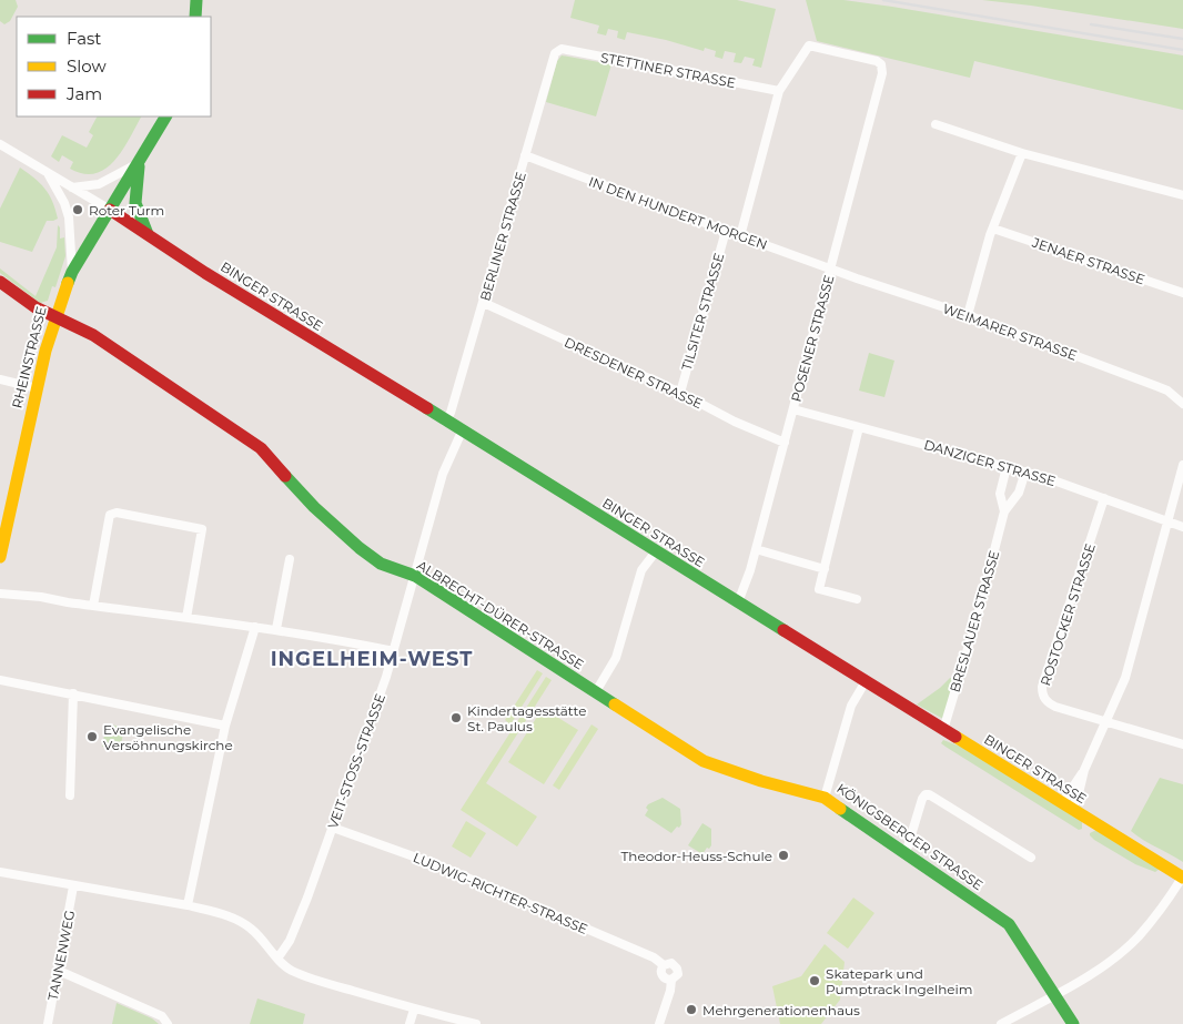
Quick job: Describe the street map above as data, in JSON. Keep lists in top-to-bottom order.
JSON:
{
  "streets": {
    "main road": [
      "BINGER STRASSE",
      "RHEINSTRASSE",
      "ALBRECHT-DÜRER-STRASSE",
      "KÖNIGSBERGER STRASSE"
    ],
    "street": [
      "STETTINER STRASSE",
      "IN DEN HUNDERT MORGEN",
      "BERLINER STRASSE",
      "JENAER STRASSE",
      "TILSITER STRASSE",
      "WEIMARER STRASSE",
      "POSENER STRASSE",
      "DRESDENER STRASSE",
      "DANZIGER STRASSE",
      "ROSTOCKER STRASSE",
      "BRESLAUER STRASSE",
      "VEIT-STOSS-STRASSE",
      "LUDWIG-RICHTER-STRASSE",
      "TANNENWEG"
    ]
  },
  "crossings": [
    ["STETTINER STRASSE", "BERLINER STRASSE"],
    ["STETTINER STRASSE", "POSENER STRASSE"],
    ["IN DEN HUNDERT MORGEN", "BERLINER STRASSE"],
    ["IN DEN HUNDERT MORGEN", "TILSITER STRASSE"],
    ["IN DEN HUNDERT MORGEN", "WEIMARER STRASSE"],
    ["IN DEN HUNDERT MORGEN", "POSENER STRASSE"],
    ["BERLINER STRASSE", "BINGER STRASSE"],
    ["BERLINER STRASSE", "DRESDENER STRASSE"],
    ["BINGER STRASSE", "POSENER STRASSE"],
    ["BINGER STRASSE", "RHEINSTRASSE"],
    ["BINGER STRASSE", "BRESLAUER STRASSE"],
    ["BINGER STRASSE", "VEIT-STOSS-STRASSE"],
    ["BINGER STRASSE", "KÖNIGSBERGER STRASSE"],
    ["TILSITER STRASSE", "DRESDENER STRASSE"],
    ["WEIMARER STRASSE", "POSENER STRASSE"],
    ["POSENER STRASSE", "DRESDENER STRASSE"],
    ["POSENER STRASSE", "DANZIGER STRASSE"],
    ["RHEINSTRASSE", "ALBRECHT-DÜRER-STRASSE"],
    ["DANZIGER STRASSE", "ROSTOCKER STRASSE"],
    ["DANZIGER STRASSE", "BRESLAUER STRASSE"],
    ["ALBRECHT-DÜRER-STRASSE", "VEIT-STOSS-STRASSE"],
    ["ALBRECHT-DÜRER-STRASSE", "KÖNIGSBERGER STRASSE"],
    ["VEIT-STOSS-STRASSE", "LUDWIG-RICHTER-STRASSE"]
  ],
  "districts": ["INGELHEIM-WEST"],
  "places": [
    "Roter Turm",
    "Kindertagesstätte St. Paulus",
    "Evangelische Versöhnungskirche",
    "Theodor-Heuss-Schule",
    "Skatepark und Pumptrack Ingelheim",
    "Mehrgenerationenhaus"
  ],
  "legend": ["Fast", "Slow", "Jam"]
}
